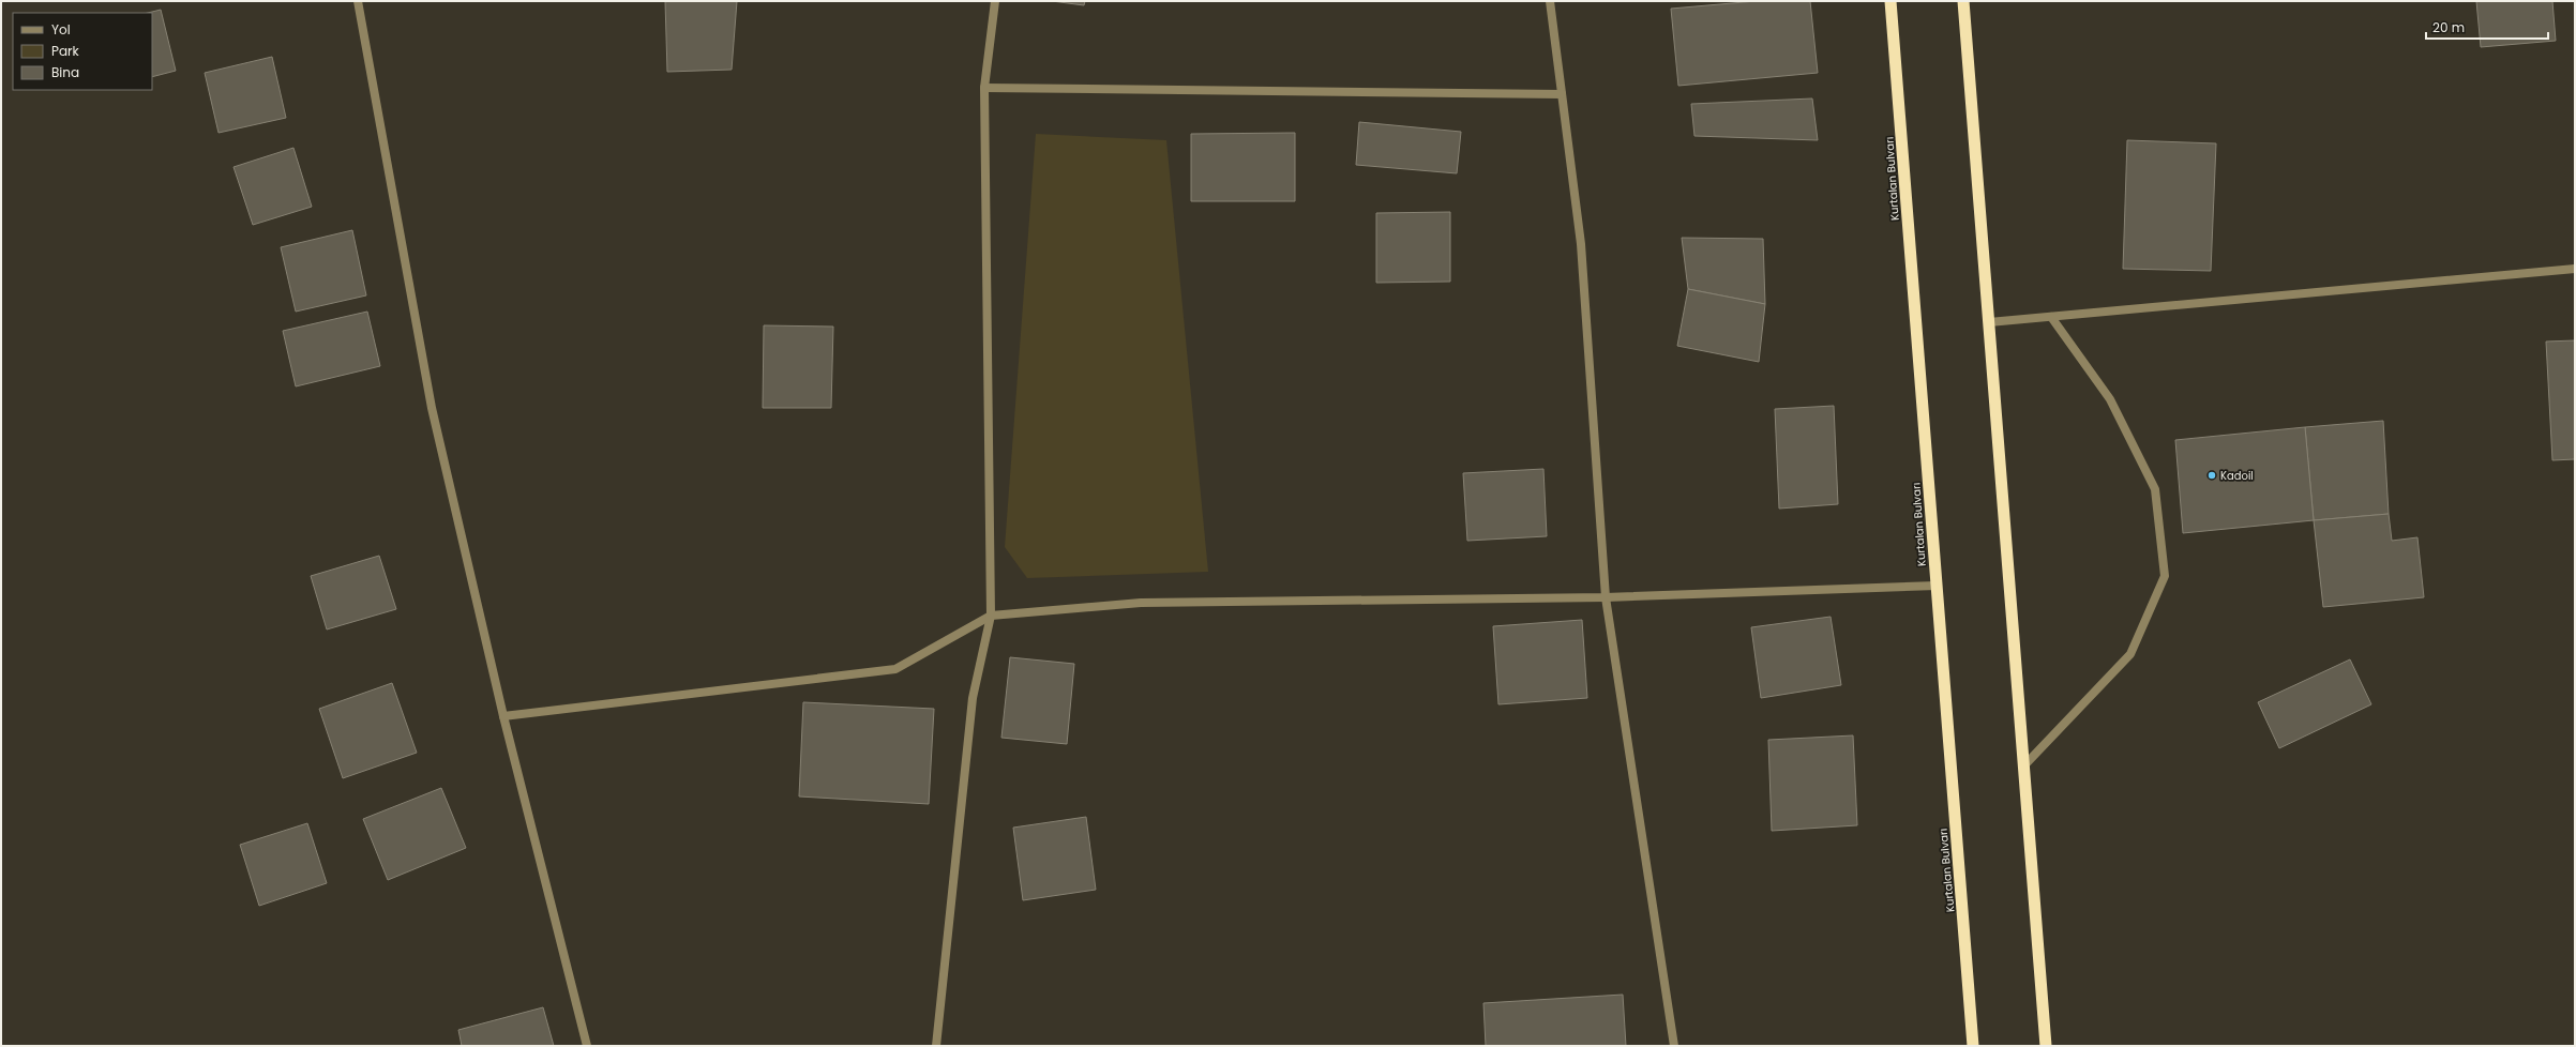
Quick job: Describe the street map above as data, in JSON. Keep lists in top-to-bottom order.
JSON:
{
  "streets": {
    "highway": ["Kurtalan Bulvarı"]
  },
  "places": ["Kadoil"],
  "legend": ["Yol", "Park", "Bina"],
  "scale_bar": "20 m"
}
